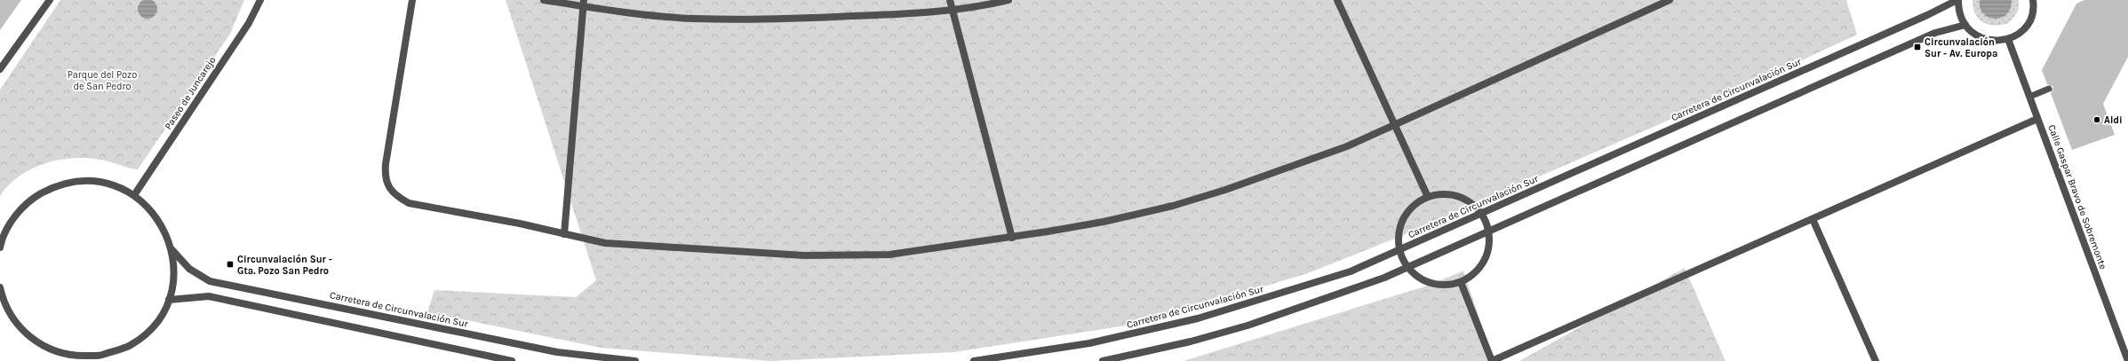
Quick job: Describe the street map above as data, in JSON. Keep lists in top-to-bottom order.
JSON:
{
  "streets": {
    "street": ["Carretera de Circunvalación Sur", "Paseo de Juncarejo", "Calle Gaspar Bravo de Sobremonte"]
  },
  "parks": ["Parque del Pozo de San Pedro"],
  "places": {
    "transit": ["Circunvalación Sur - Av. Europa", "Circunvalación Sur - Gta. Pozo San Pedro"],
    "other": ["Aldi"]
  }
}
